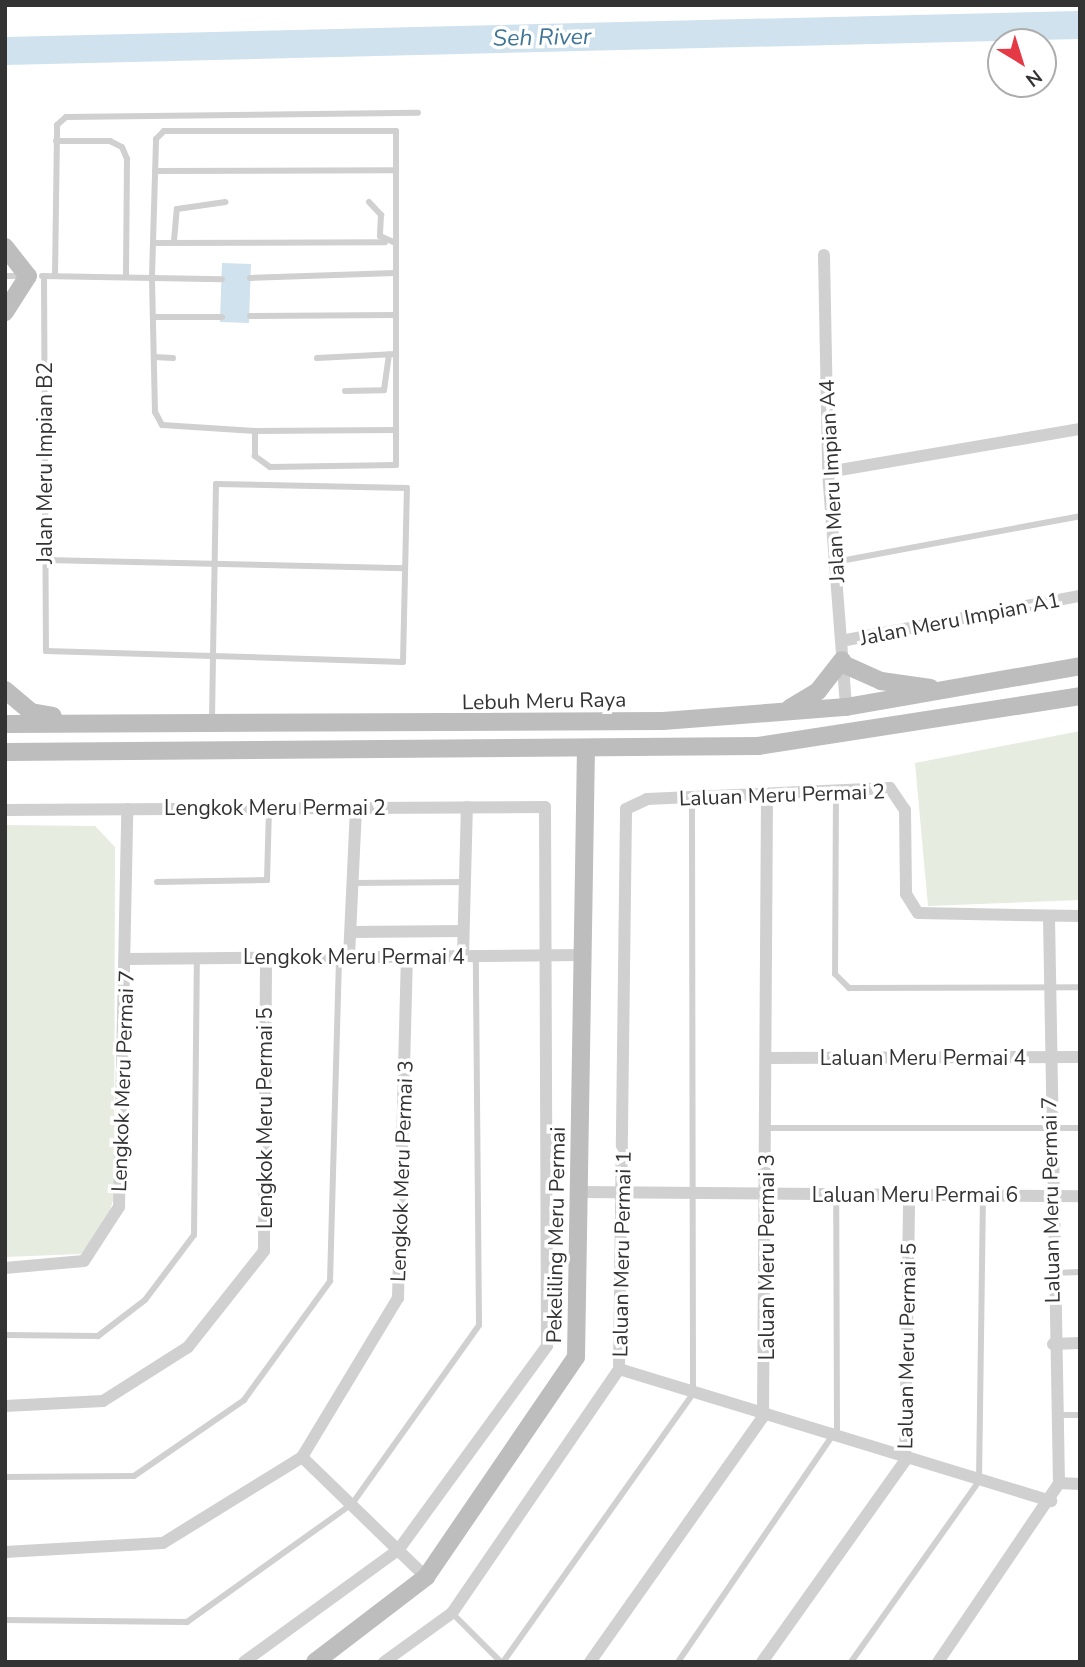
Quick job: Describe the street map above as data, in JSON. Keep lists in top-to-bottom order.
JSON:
{
  "streets": {
    "main road": ["Lebuh Meru Raya", "Pekeliling Meru Permai"],
    "street": [
      "Jalan Meru Impian A4",
      "Jalan Meru Impian A1",
      "Laluan Meru Permai 2",
      "Lengkok Meru Permai 2",
      "Lengkok Meru Permai 4",
      "Laluan Meru Permai 4",
      "Lengkok Meru Permai 7",
      "Lengkok Meru Permai 5",
      "Lengkok Meru Permai 3",
      "Laluan Meru Permai 6",
      "Laluan Meru Permai 7",
      "Laluan Meru Permai 1",
      "Laluan Meru Permai 3",
      "Laluan Meru Permai 5"
    ],
    "lane": ["Jalan Meru Impian B2"]
  },
  "crossings": [
    ["Jalan Meru Impian A4", "Jalan Meru Impian A1"],
    ["Jalan Meru Impian A4", "Lebuh Meru Raya"],
    ["Laluan Meru Permai 2", "Laluan Meru Permai 7"],
    ["Laluan Meru Permai 2", "Laluan Meru Permai 1"],
    ["Laluan Meru Permai 2", "Laluan Meru Permai 3"],
    ["Lengkok Meru Permai 2", "Lengkok Meru Permai 4"],
    ["Lengkok Meru Permai 2", "Lengkok Meru Permai 7"],
    ["Lengkok Meru Permai 4", "Lengkok Meru Permai 7"],
    ["Lengkok Meru Permai 4", "Lengkok Meru Permai 5"],
    ["Lengkok Meru Permai 4", "Lengkok Meru Permai 3"],
    ["Lengkok Meru Permai 4", "Pekeliling Meru Permai"],
    ["Laluan Meru Permai 4", "Laluan Meru Permai 7"],
    ["Laluan Meru Permai 4", "Laluan Meru Permai 3"],
    ["Laluan Meru Permai 6", "Laluan Meru Permai 7"],
    ["Laluan Meru Permai 6", "Pekeliling Meru Permai"],
    ["Laluan Meru Permai 6", "Laluan Meru Permai 1"],
    ["Laluan Meru Permai 6", "Laluan Meru Permai 3"],
    ["Laluan Meru Permai 6", "Laluan Meru Permai 5"]
  ],
  "water": ["Seh River"],
  "north": "bottom right"
}
